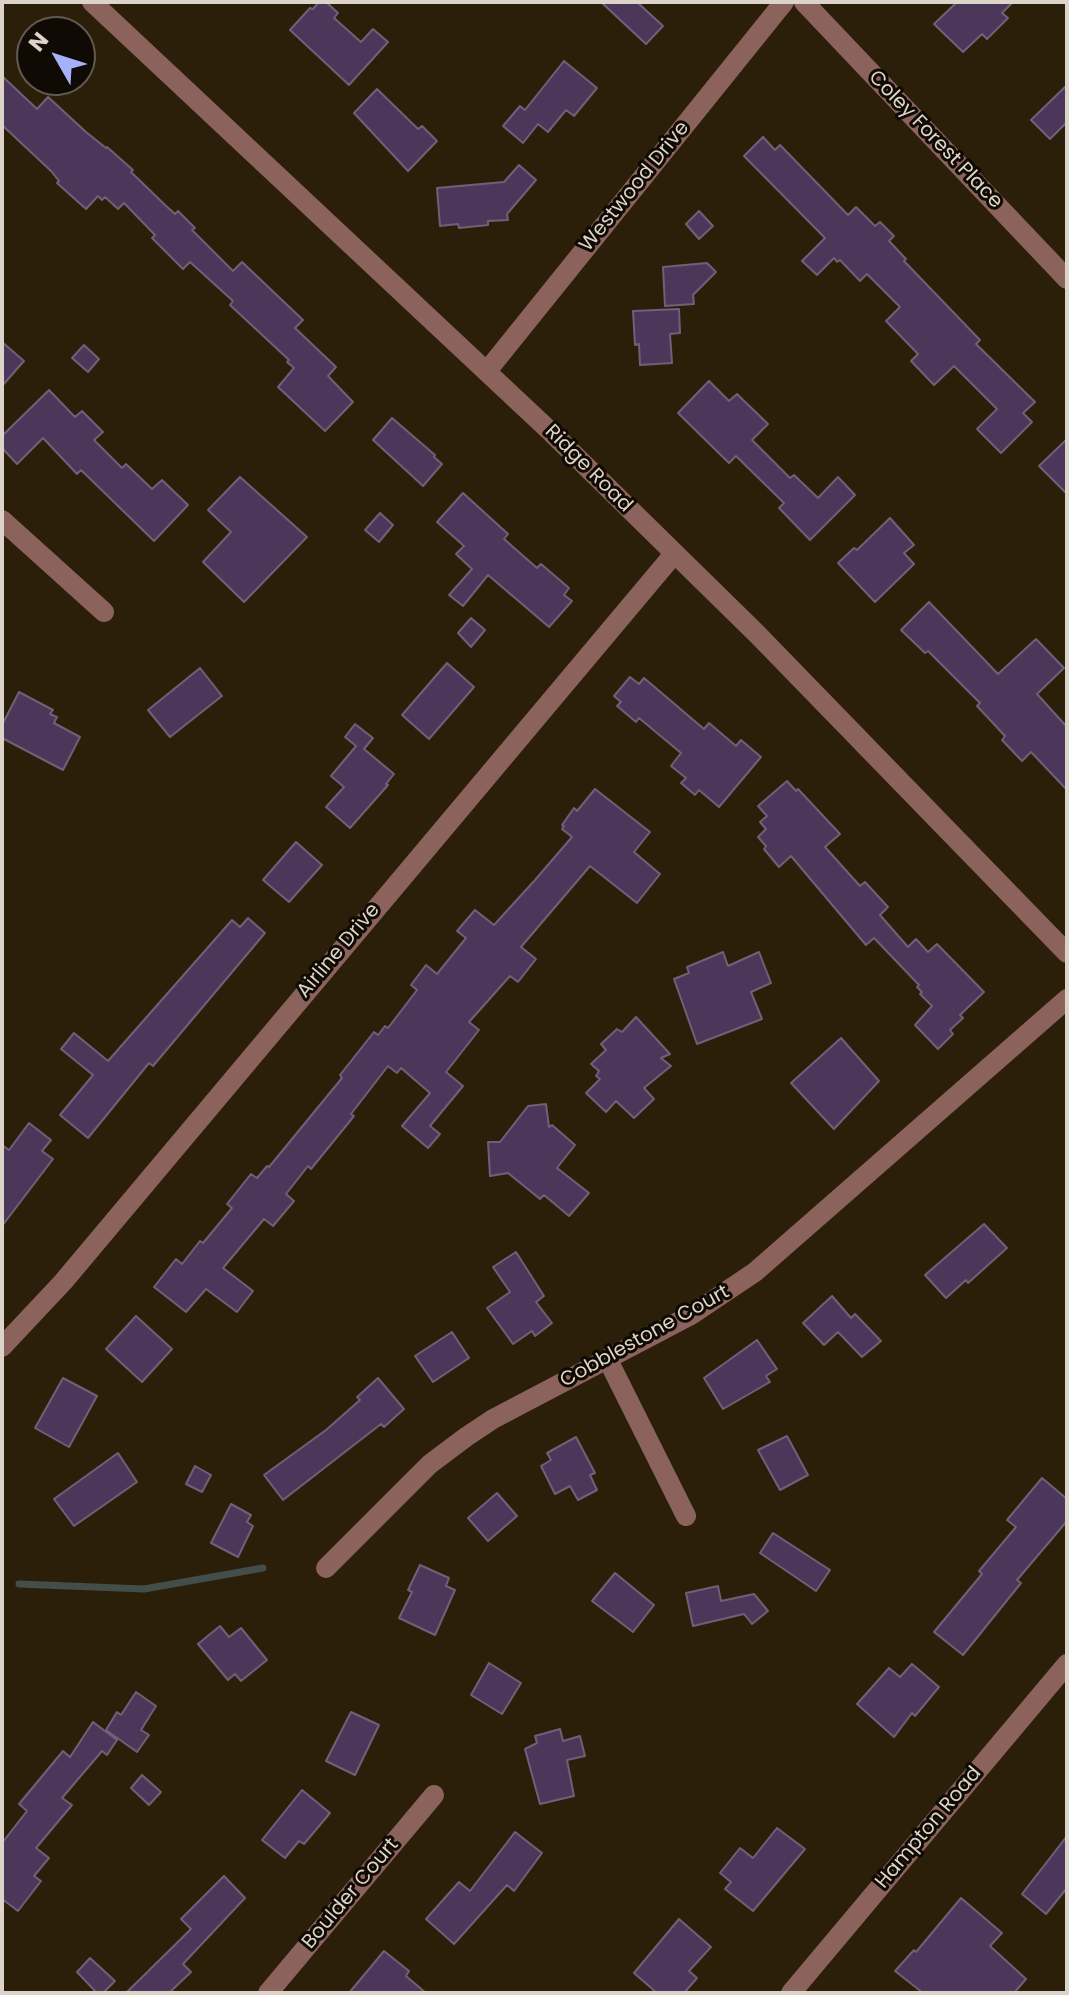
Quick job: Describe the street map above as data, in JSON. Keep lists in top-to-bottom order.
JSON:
{
  "streets": {
    "street": [
      "Coley Forest Place",
      "Westwood Drive",
      "Ridge Road",
      "Airline Drive",
      "Cobblestone Court",
      "Hampton Road",
      "Boulder Court"
    ]
  },
  "crossings": [
    ["Westwood Drive", "Ridge Road"],
    ["Ridge Road", "Airline Drive"]
  ],
  "north": "top left"
}
